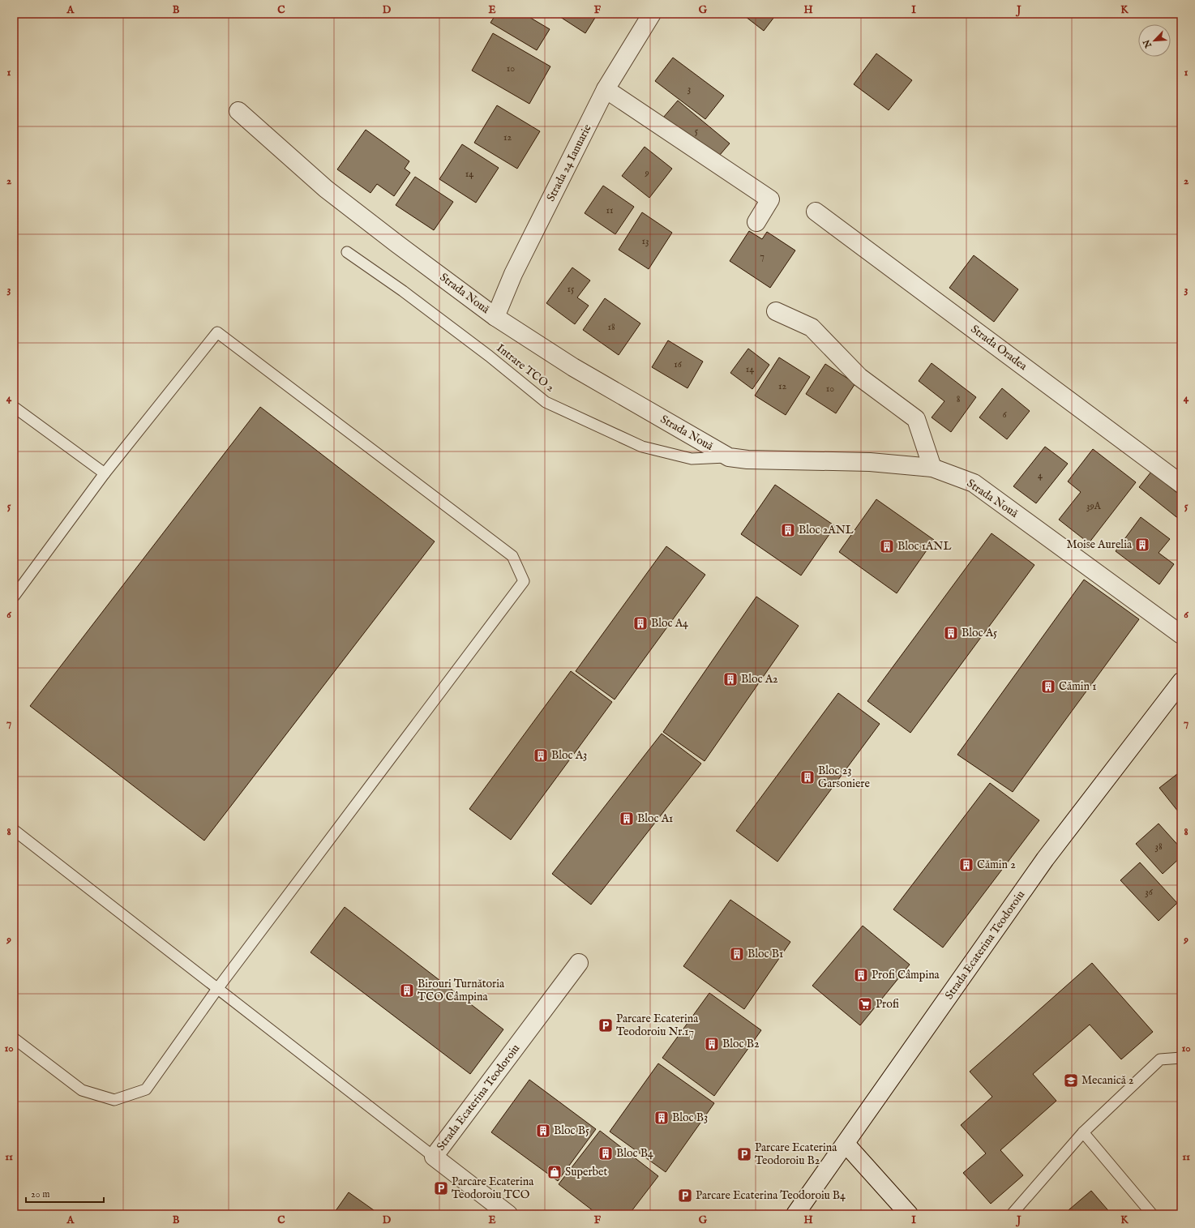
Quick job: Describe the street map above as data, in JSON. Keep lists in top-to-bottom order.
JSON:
{
  "streets": {
    "street": [
      "Strada 24 Ianuarie",
      "Strada Nouă",
      "Strada Oradea",
      "Strada Ecaterina Teodoroiu"
    ],
    "lane": ["Intrare TCO 2"]
  },
  "crossings": [
    ["Strada 24 Ianuarie", "Strada Nouă"],
    ["Strada Nouă", "Intrare TCO 2"]
  ],
  "places": {
    "building": [
      "Bloc 2ANL",
      "Moise Aurelia",
      "Bloc 1ANL",
      "Bloc A4",
      "Bloc A5",
      "Bloc A2",
      "Cămin 1",
      "Bloc A3",
      "Bloc 23 Garsoniere",
      "Bloc A1",
      "Cămin 2",
      "Bloc B1",
      "Profi Câmpina",
      "Birouri Turnătoria TCO Câmpina",
      "Bloc B2",
      "Bloc B3",
      "Bloc B5",
      "Bloc B4"
    ],
    "supermarket": ["Profi"],
    "parking": [
      "Parcare Ecaterina Teodoroiu Nr.17",
      "Parcare Ecaterina Teodoroiu B2",
      "Parcare Ecaterina Teodoroiu TCO",
      "Parcare Ecaterina Teodoroiu B4"
    ],
    "school or university": ["Mecanică 2"],
    "shop": ["Superbet"]
  },
  "house_numbers": [
    "10",
    "3",
    "5",
    "12",
    "9",
    "14",
    "11",
    "13",
    "7",
    "15",
    "18",
    "16",
    "14",
    "12",
    "10",
    "8",
    "6",
    "4",
    "39A",
    "38",
    "36"
  ],
  "scale_bar": "20 m",
  "north": "bottom left",
  "grid": {
    "columns": [
      "A",
      "B",
      "C",
      "D",
      "E",
      "F",
      "G",
      "H",
      "I",
      "J",
      "K"
    ],
    "rows": [
      "1",
      "2",
      "3",
      "4",
      "5",
      "6",
      "7",
      "8",
      "9",
      "10",
      "11"
    ]
  }
}
